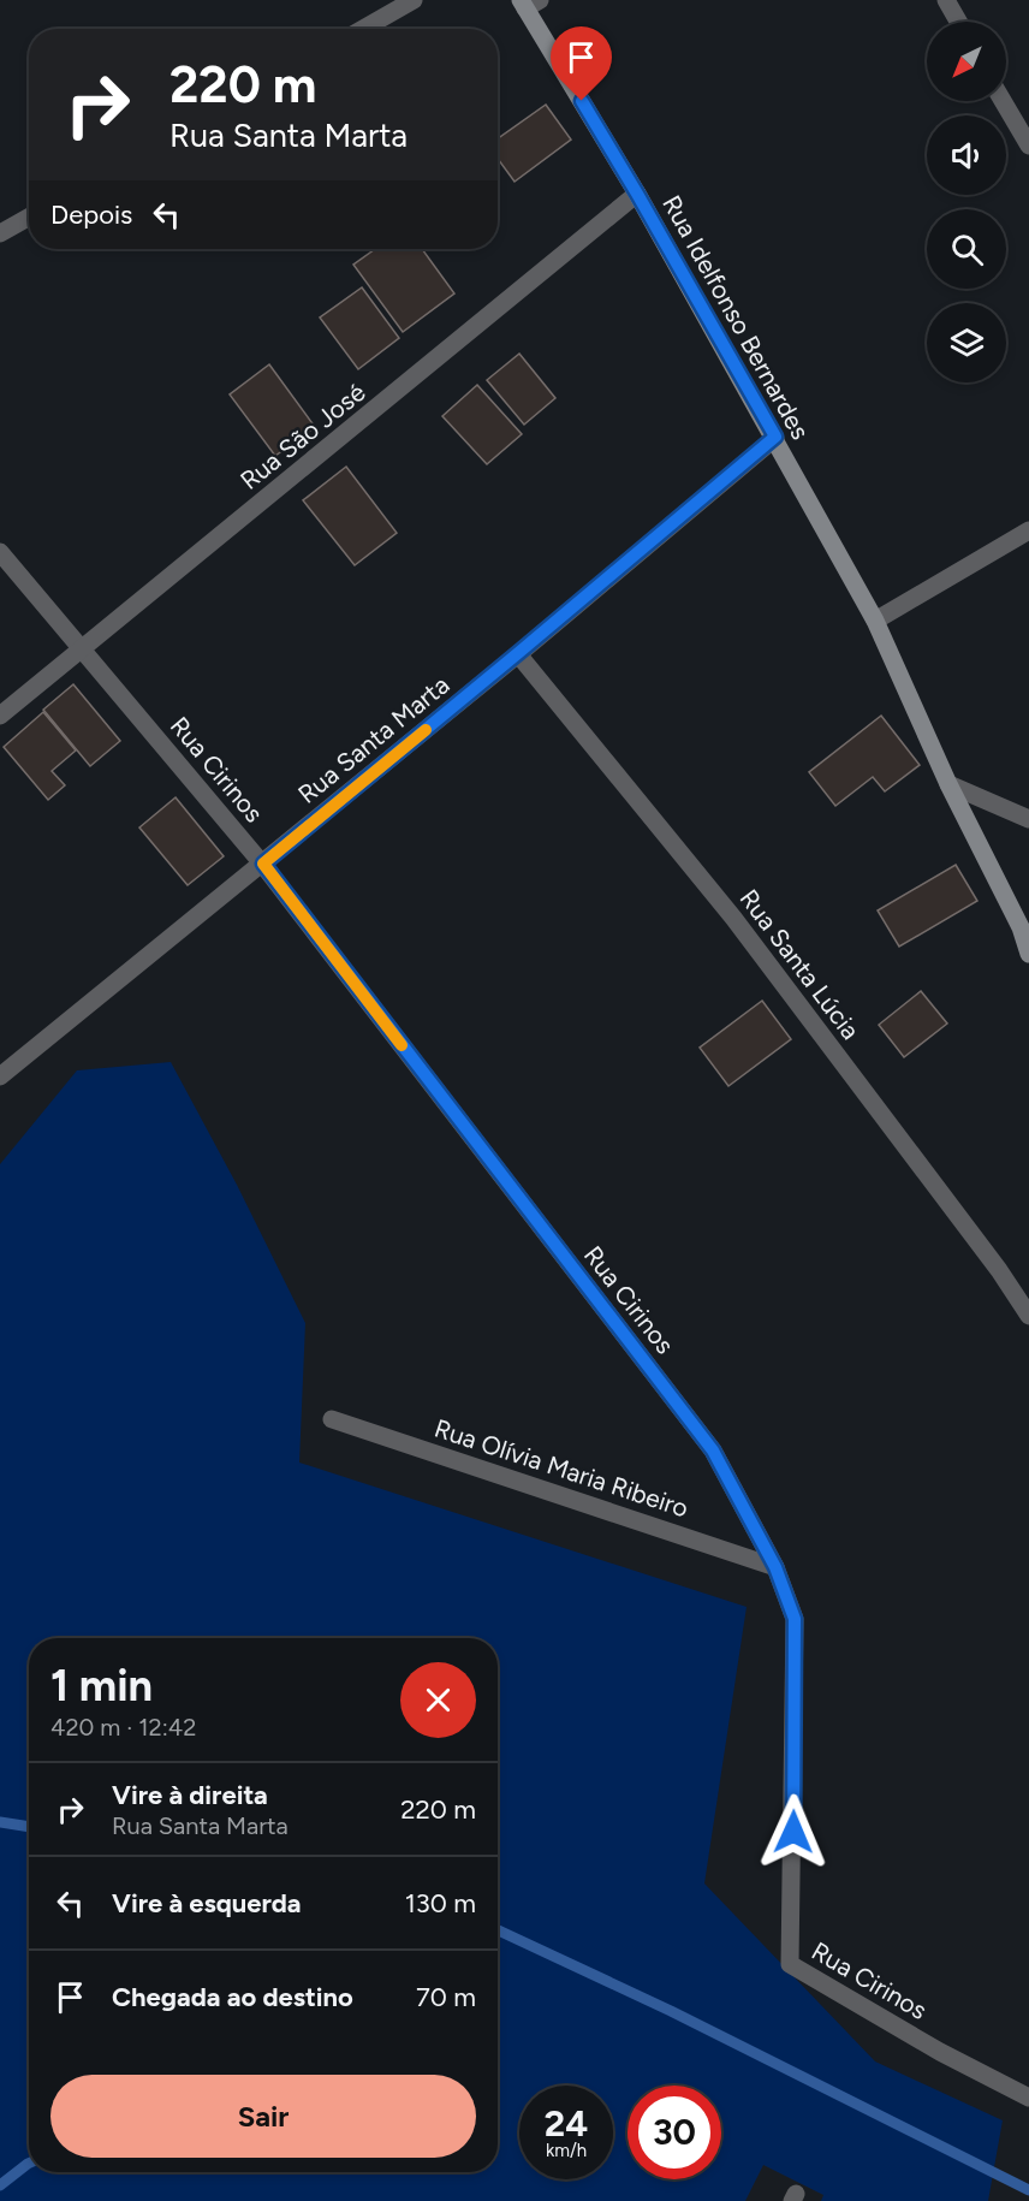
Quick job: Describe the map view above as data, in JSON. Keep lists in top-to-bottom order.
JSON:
{
  "streets": {
    "street": [
      "Rua Idelfonso Bernardes",
      "Rua São José",
      "Rua Santa Marta",
      "Rua Cirinos",
      "Rua Santa Lúcia",
      "Rua Olívia Maria Ribeiro"
    ]
  },
  "crossings": [
    ["Rua Idelfonso Bernardes", "Rua São José"],
    ["Rua Idelfonso Bernardes", "Rua Santa Marta"],
    ["Rua São José", "Rua Cirinos"],
    ["Rua Santa Marta", "Rua Cirinos"],
    ["Rua Santa Marta", "Rua Santa Lúcia"],
    ["Rua Cirinos", "Rua Olívia Maria Ribeiro"]
  ],
  "north": "bottom left",
  "page": {
    "turn": ["220 m", "Rua Santa Marta"],
    "then": "Depois",
    "heading": ["1 min", "420 m · 12:42"],
    "list": [
      {
        "name": "Vire à direita",
        "note": "Rua Santa Marta",
        "value": "220 m"
      },
      {
        "name": "Vire à esquerda",
        "value": "130 m"
      },
      {
        "name": "Chegada ao destino",
        "value": "70 m"
      }
    ],
    "buttons": "Sair",
    "speed": "24 km/h",
    "limit": "30"
  }
}
